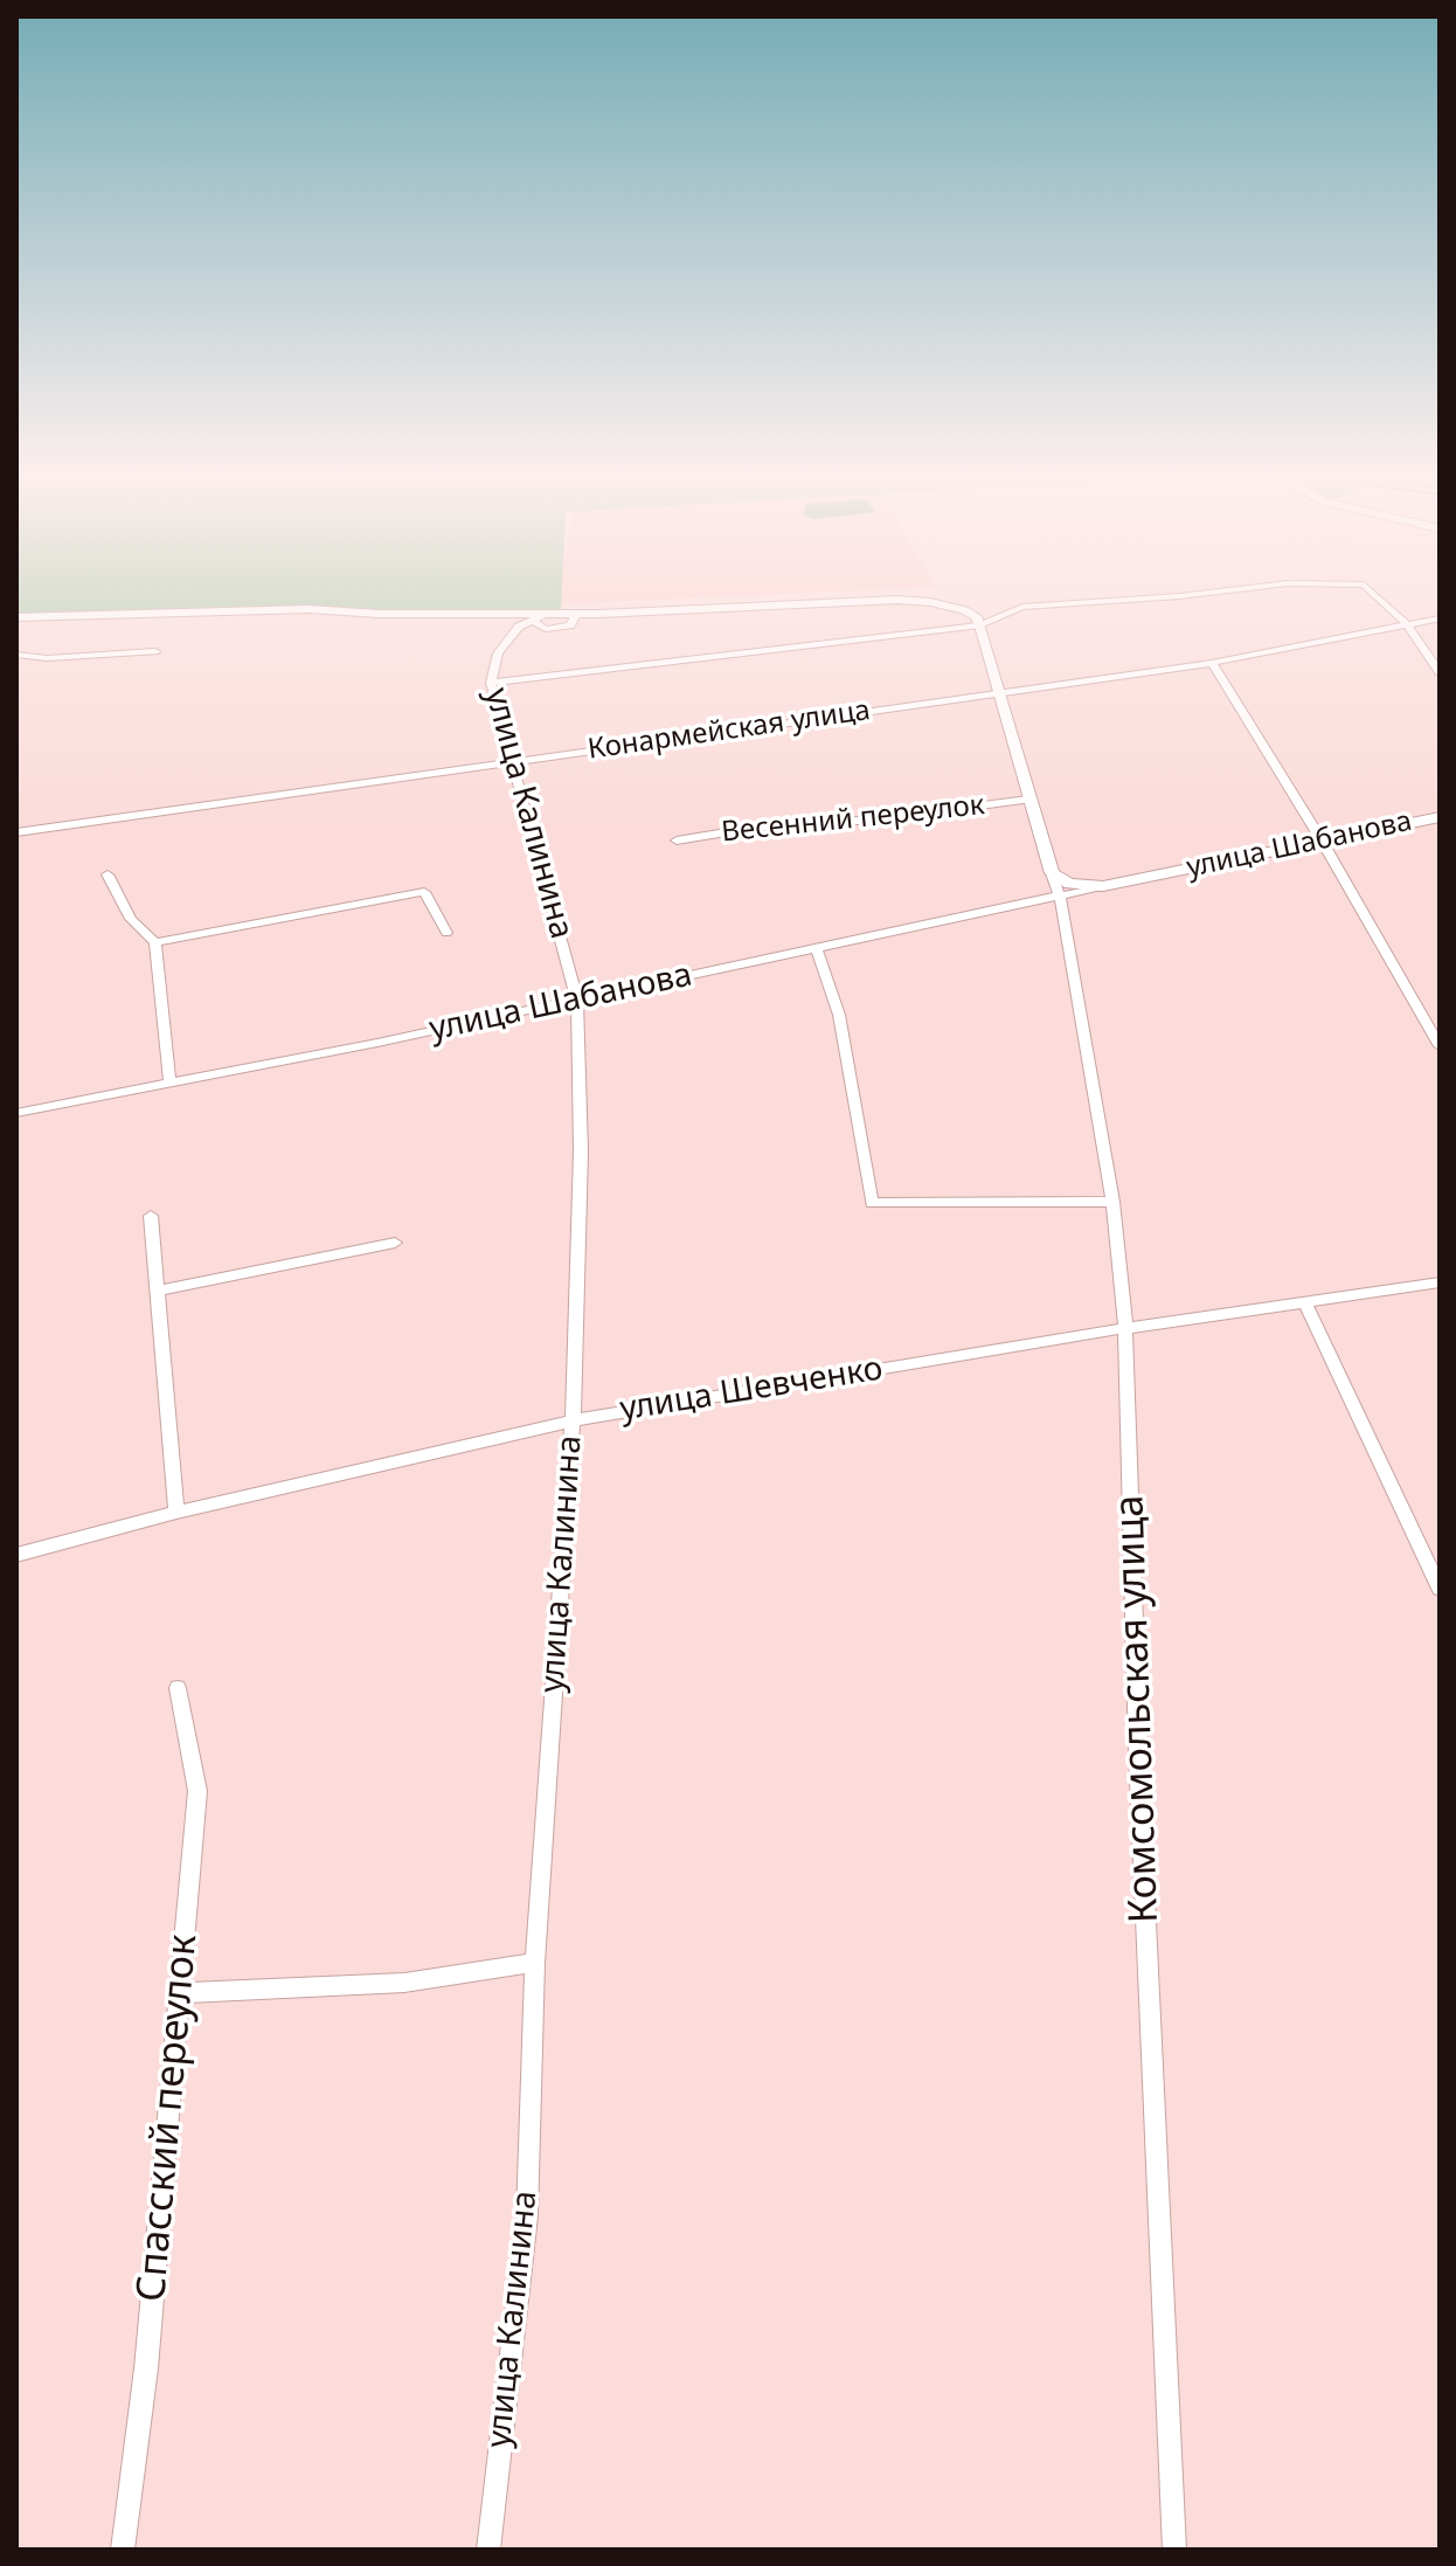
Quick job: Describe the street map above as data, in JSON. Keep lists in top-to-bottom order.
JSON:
{
  "streets": {
    "street": [
      "Конармейская улица",
      "улица Калинина",
      "Весенний переулок",
      "улица Шабанова",
      "улица Шевченко",
      "Комсомольская улица",
      "Спасский переулок"
    ]
  },
  "crossings": [
    ["Конармейская улица", "улица Калинина"],
    ["Конармейская улица", "Комсомольская улица"],
    ["улица Калинина", "улица Шабанова"],
    ["улица Калинина", "улица Шевченко"],
    ["Весенний переулок", "Комсомольская улица"],
    ["улица Шабанова", "Комсомольская улица"],
    ["улица Шевченко", "Комсомольская улица"]
  ]
}
